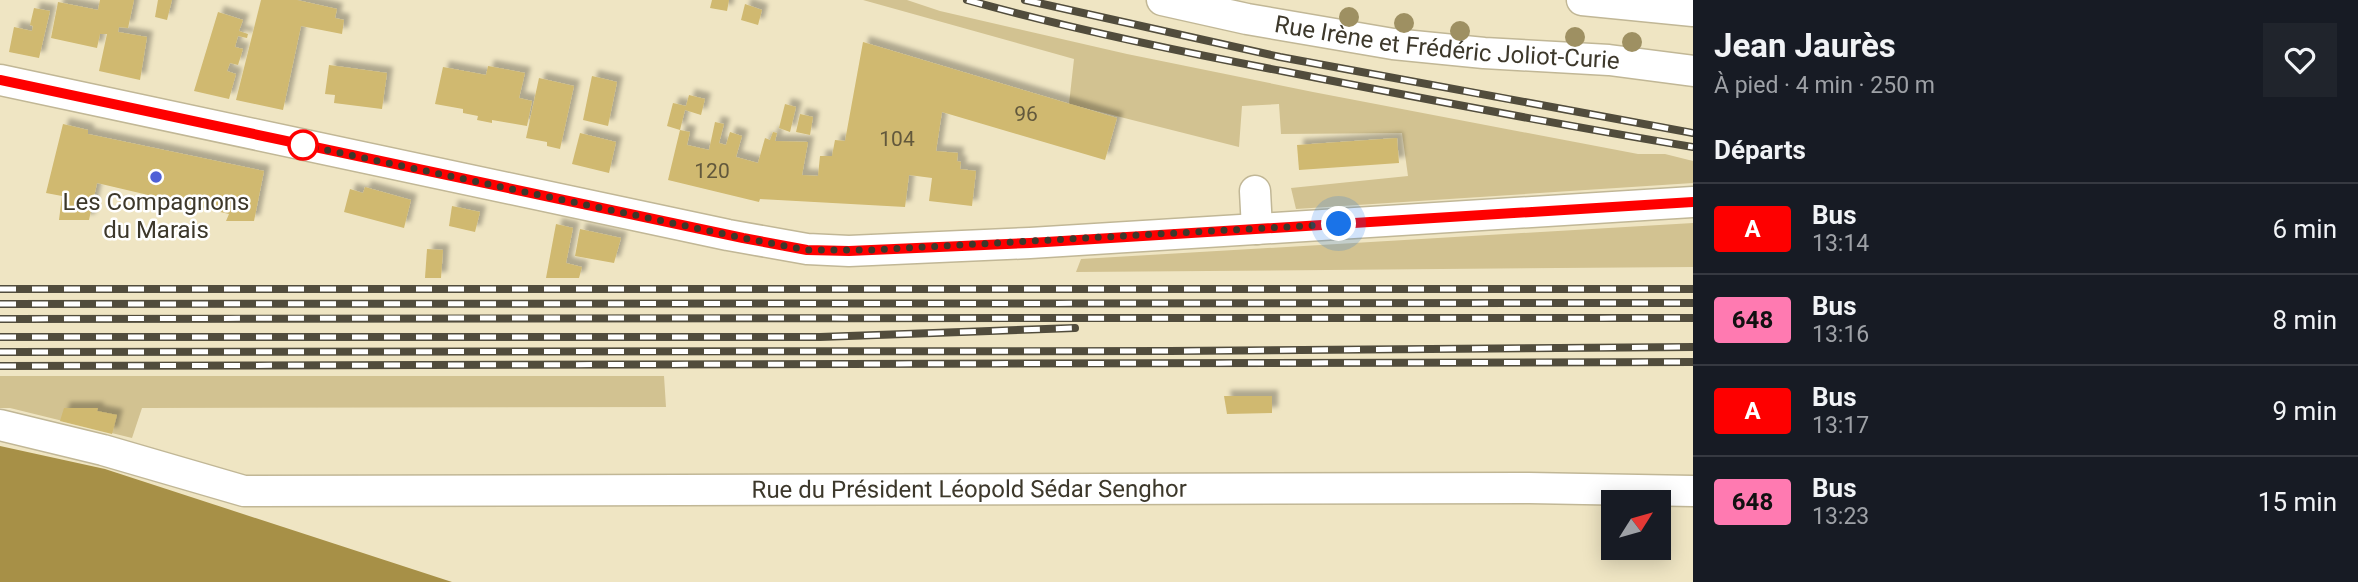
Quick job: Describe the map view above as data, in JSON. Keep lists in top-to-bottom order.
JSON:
{
  "streets": {
    "street": ["Rue Irène et Frédéric Joliot-Curie", "Rue du Président Léopold Sédar Senghor"]
  },
  "places": ["Les Compagnons du Marais"],
  "lines": ["bus line A"],
  "house_numbers": ["96", "104", "120"],
  "north": "top right",
  "page": {
    "heading": [
      ["Jean Jaurès", "À pied · 4 min · 250 m"],
      "Départs"
    ],
    "list": [
      {
        "mark": "A",
        "name": "Bus",
        "note": "13:14",
        "value": "6 min"
      },
      {
        "mark": "648",
        "name": "Bus",
        "note": "13:16",
        "value": "8 min"
      },
      {
        "mark": "A",
        "name": "Bus",
        "note": "13:17",
        "value": "9 min"
      },
      {
        "mark": "648",
        "name": "Bus",
        "note": "13:23",
        "value": "15 min"
      }
    ]
  }
}
